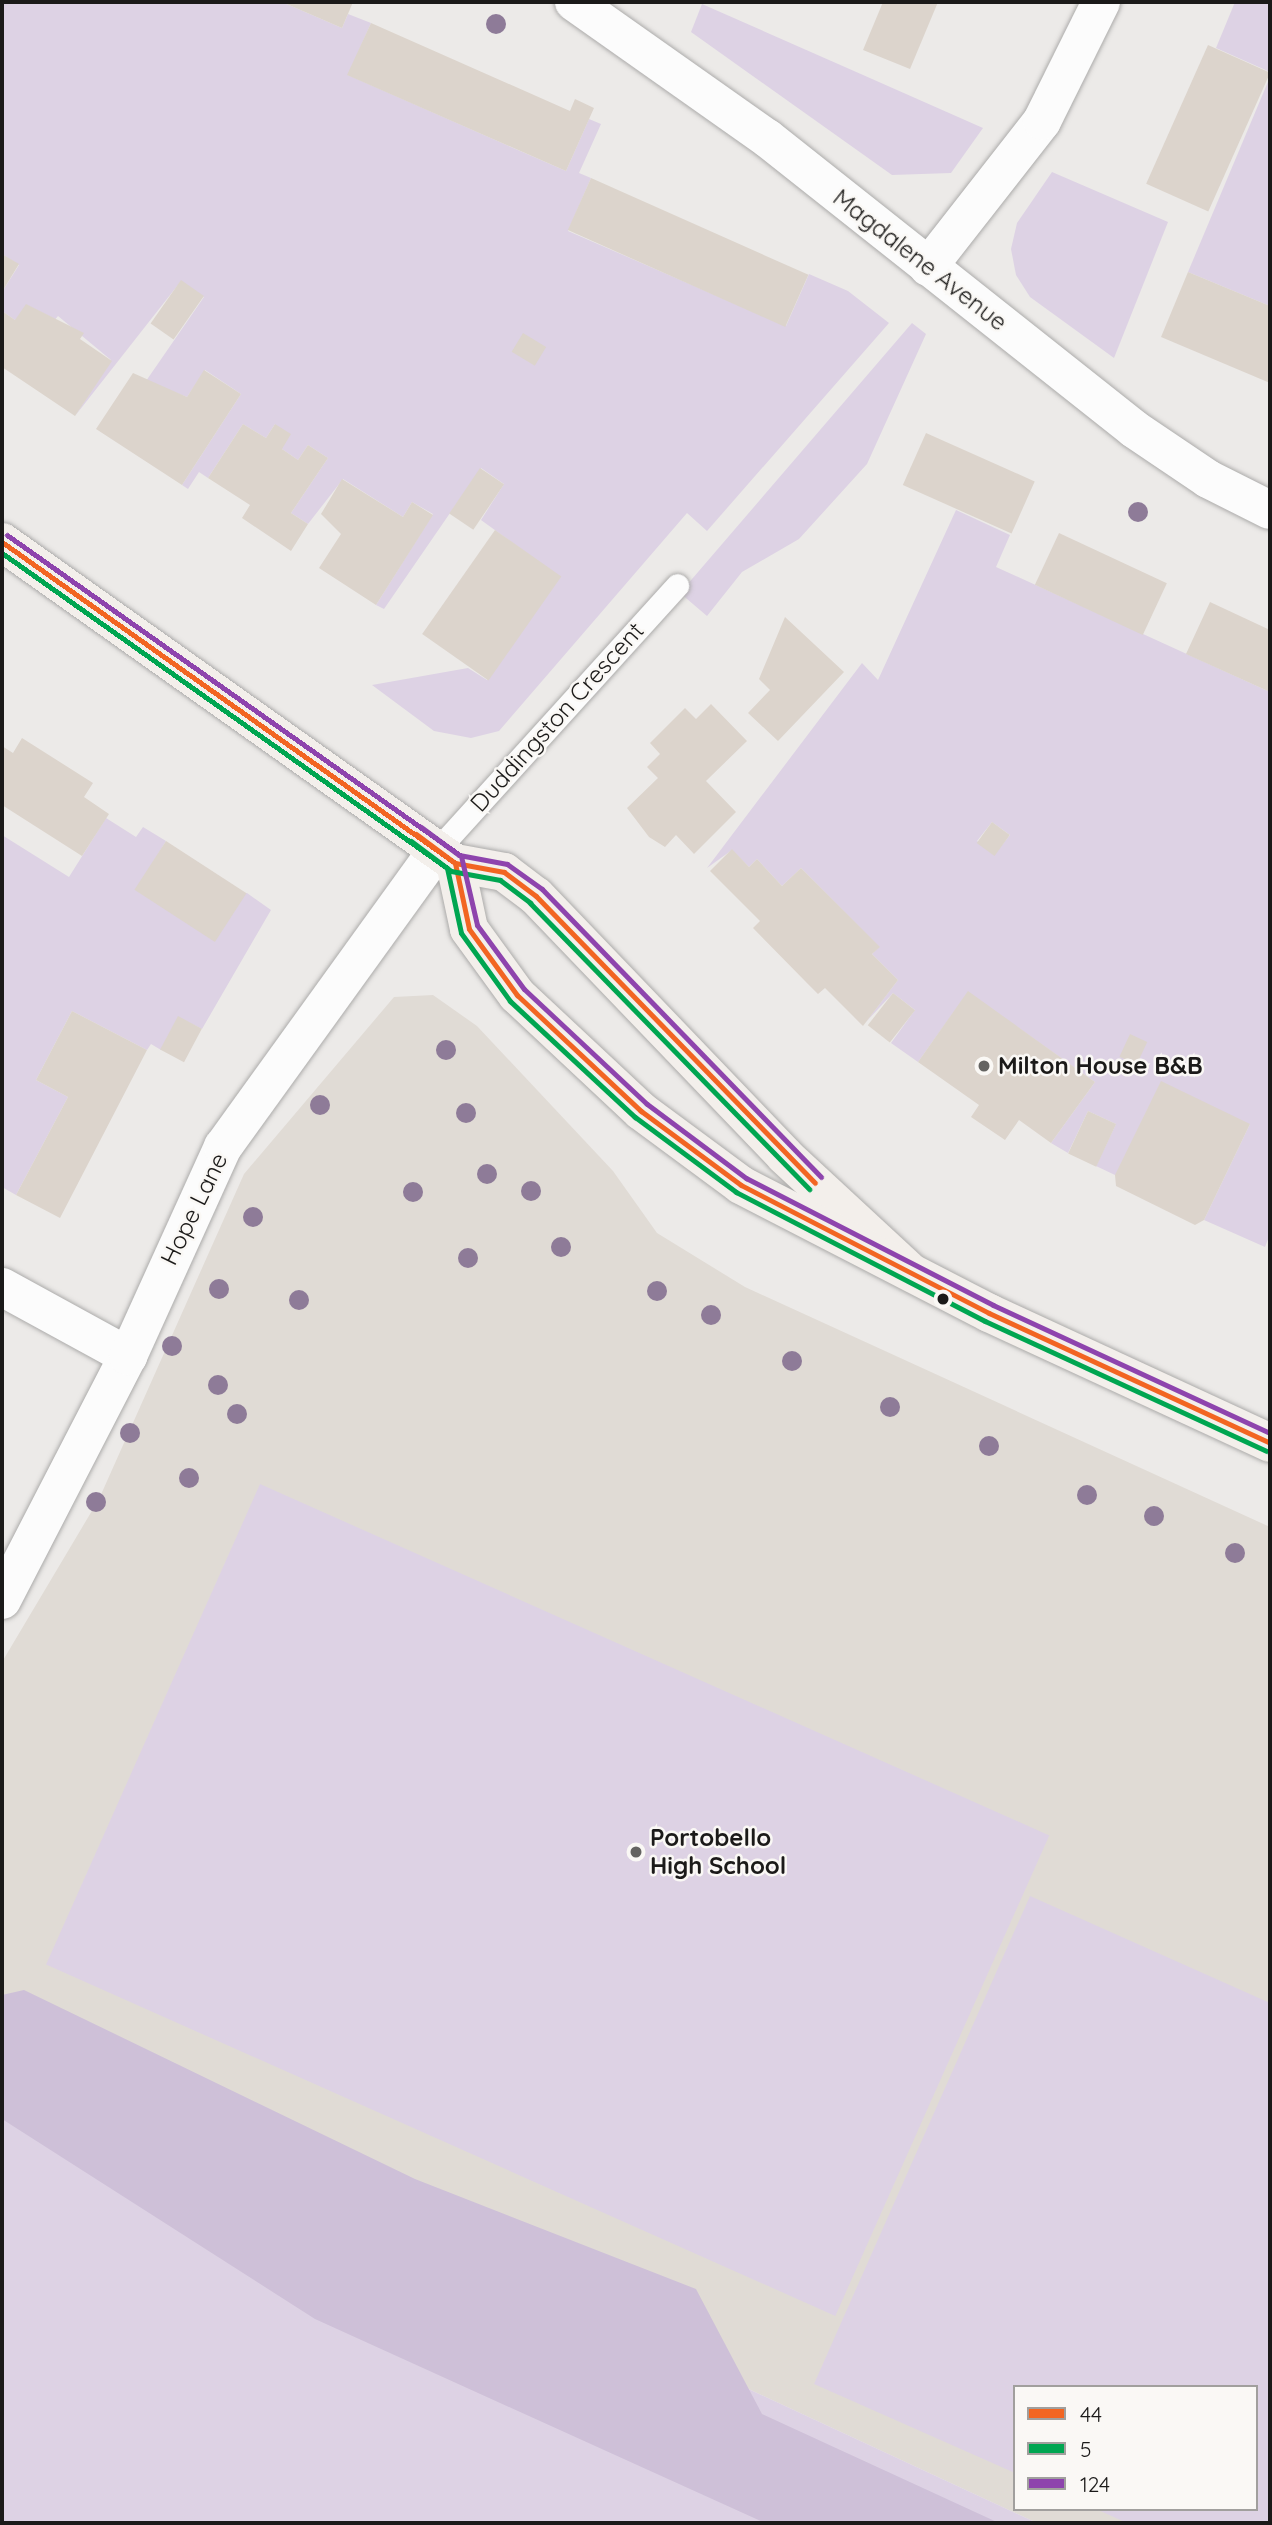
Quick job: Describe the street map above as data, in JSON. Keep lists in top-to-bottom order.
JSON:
{
  "streets": {
    "street": ["Magdalene Avenue", "Hope Lane"],
    "lane": ["Duddingston Crescent"]
  },
  "crossings": [
    ["Duddingston Crescent", "Hope Lane"]
  ],
  "places": ["Milton House B&B", "Portobello High School"],
  "lines": ["transit line 124", "transit line 44", "transit line 5"],
  "legend": ["44", "5", "124"]
}
